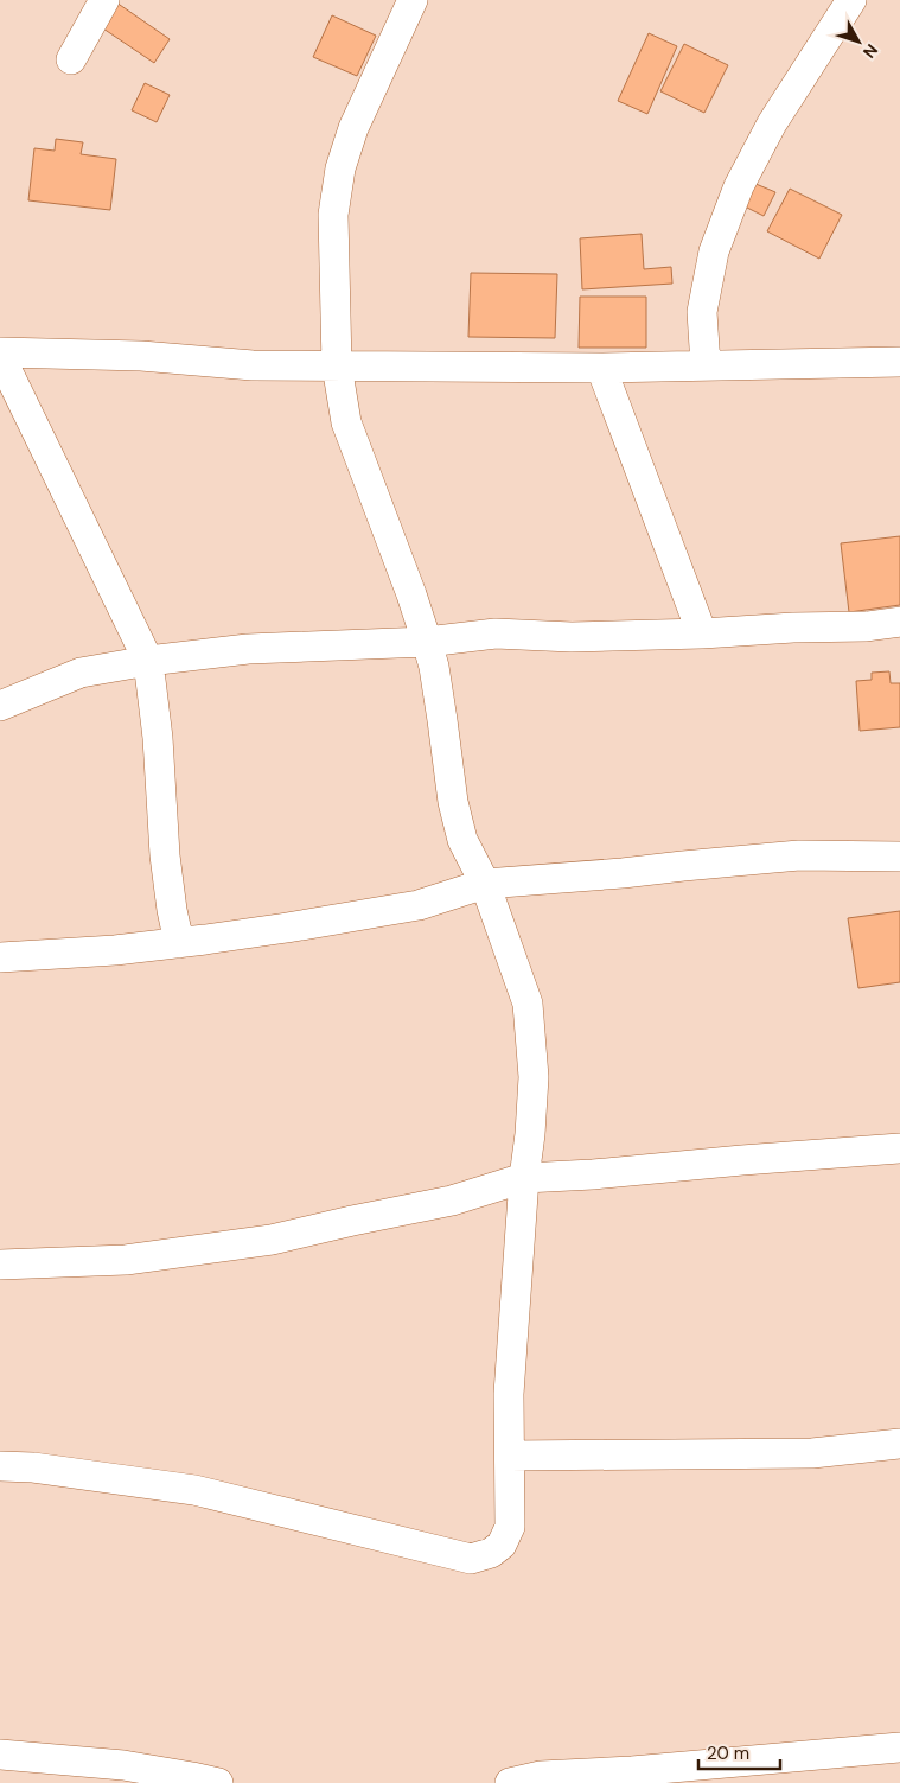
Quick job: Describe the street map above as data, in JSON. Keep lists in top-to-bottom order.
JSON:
{
  "scale_bar": "20 m",
  "north": "bottom right"
}
